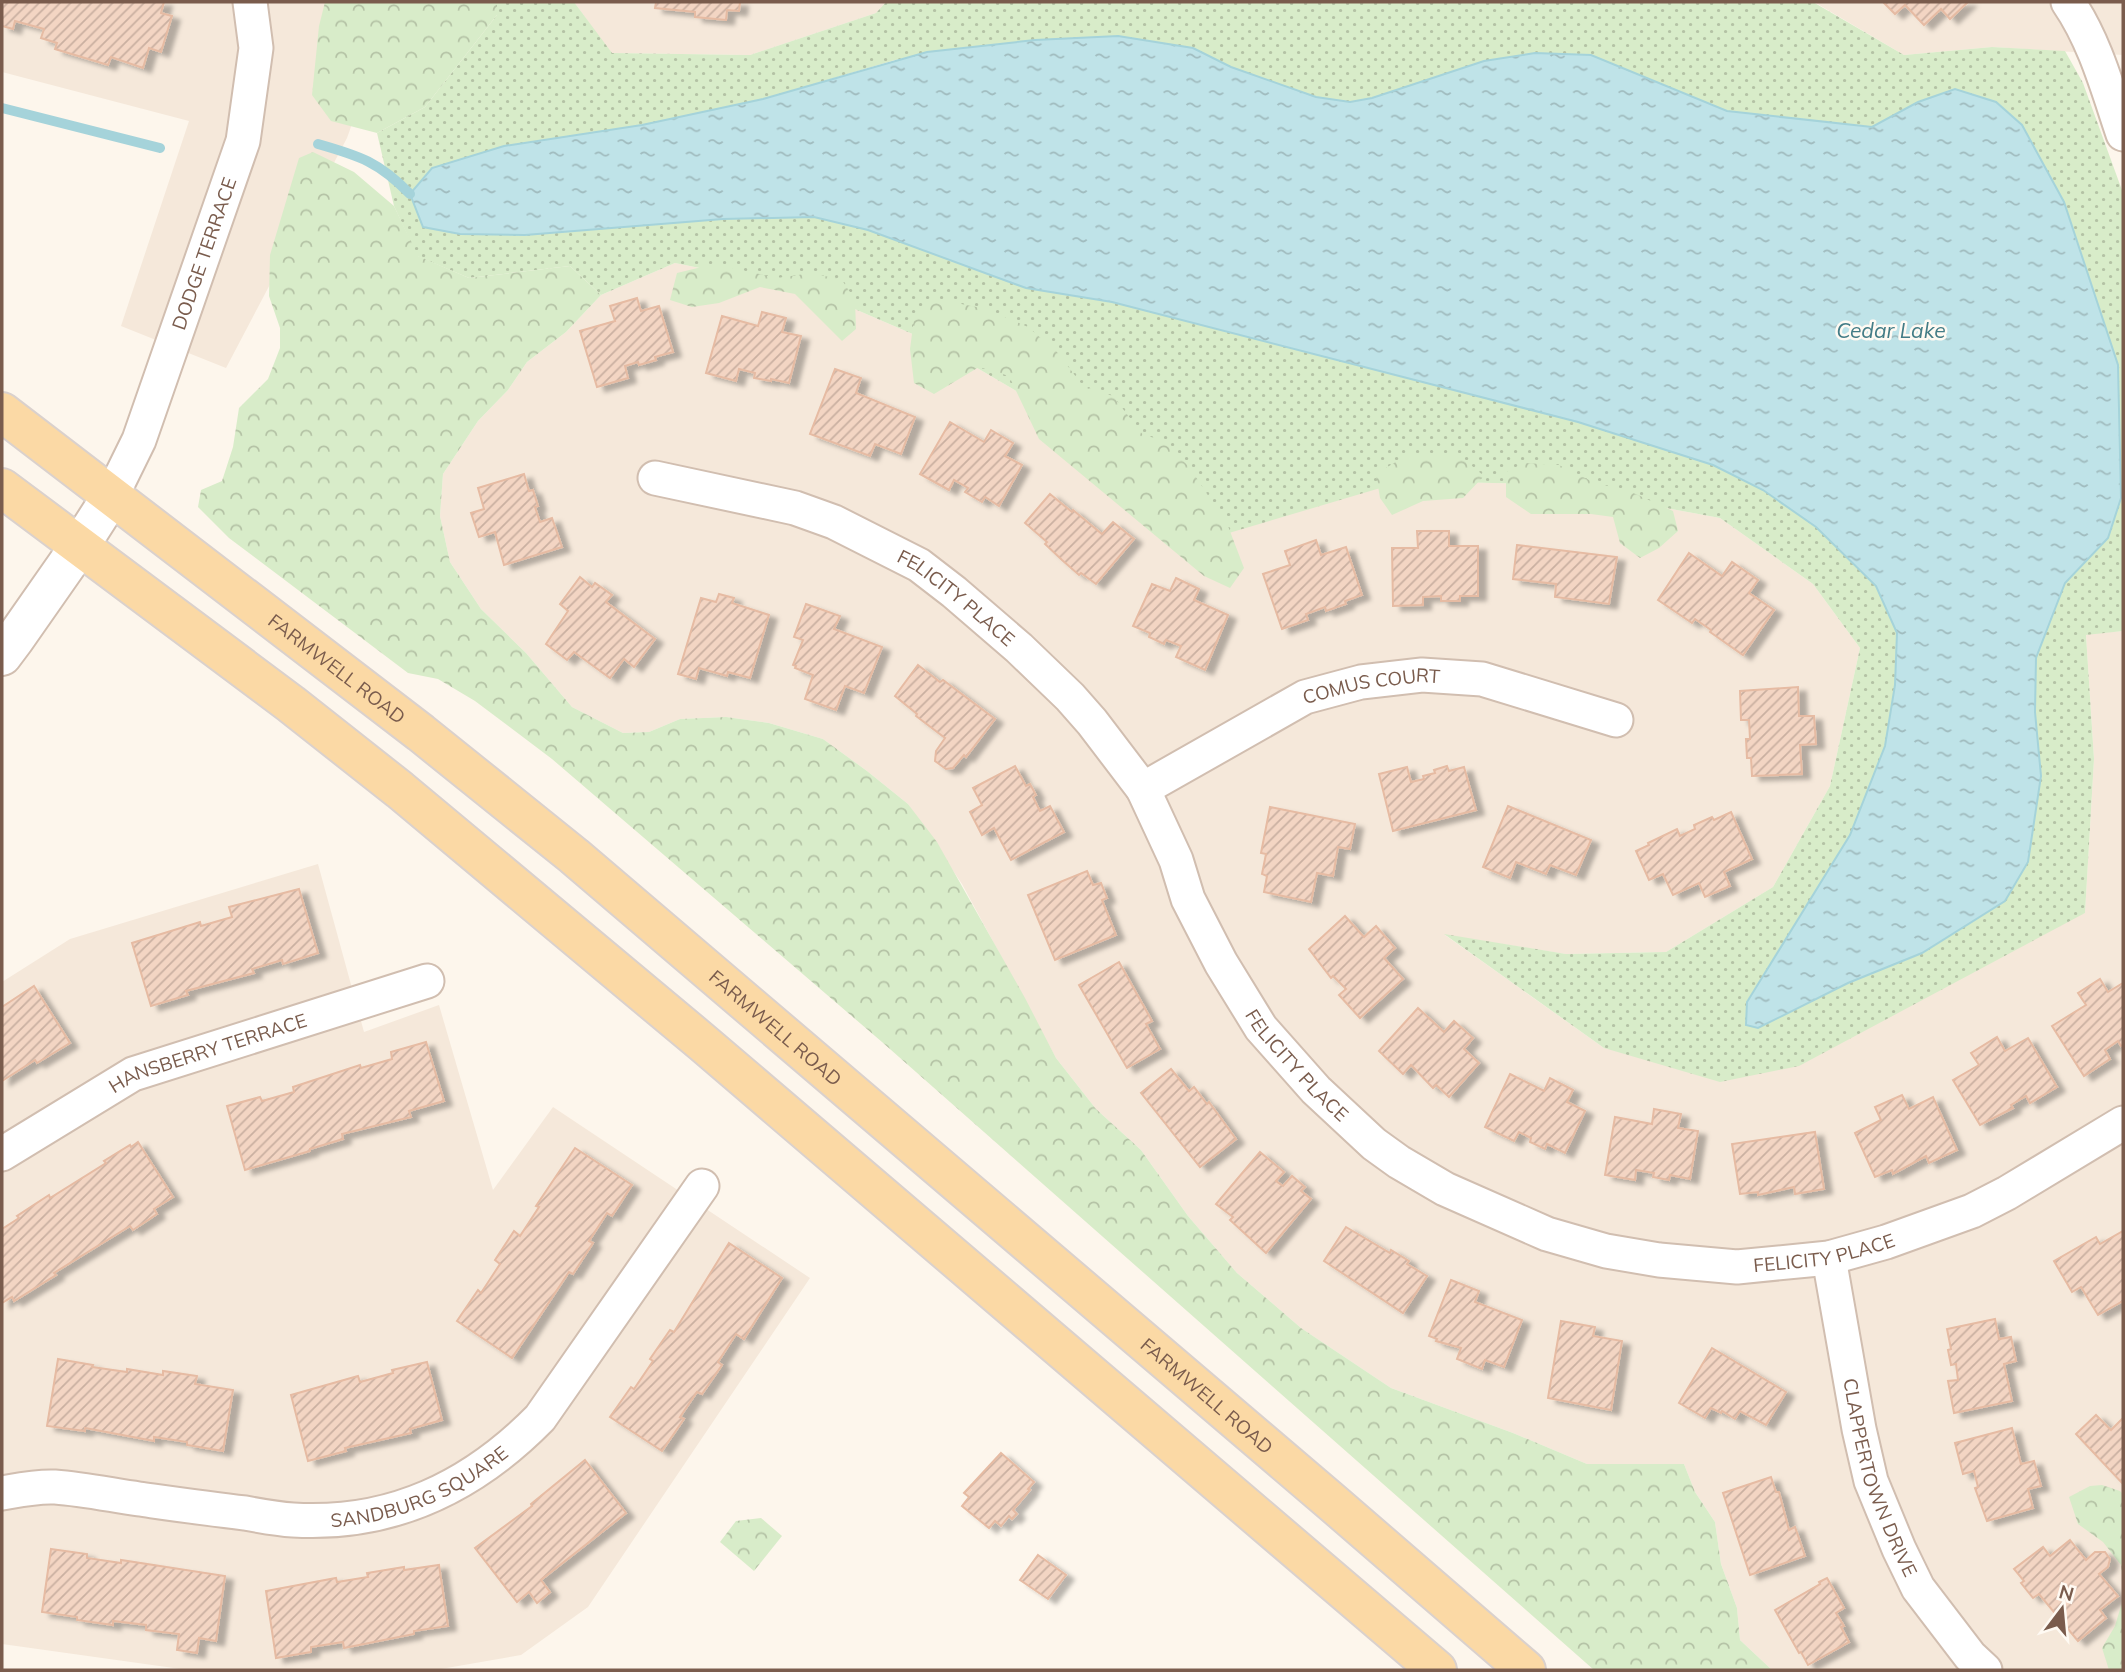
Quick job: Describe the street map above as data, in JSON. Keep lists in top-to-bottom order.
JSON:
{
  "streets": {
    "main road": ["FARMWELL ROAD"],
    "street": [
      "DODGE TERRACE",
      "FELICITY PLACE",
      "COMUS COURT",
      "HANSBERRY TERRACE",
      "CLAPPERTOWN DRIVE",
      "SANDBURG SQUARE"
    ]
  },
  "crossings": [
    ["DODGE TERRACE", "FARMWELL ROAD"],
    ["FELICITY PLACE", "COMUS COURT"],
    ["FELICITY PLACE", "CLAPPERTOWN DRIVE"]
  ],
  "water": ["Cedar Lake"],
  "north": "top"
}
